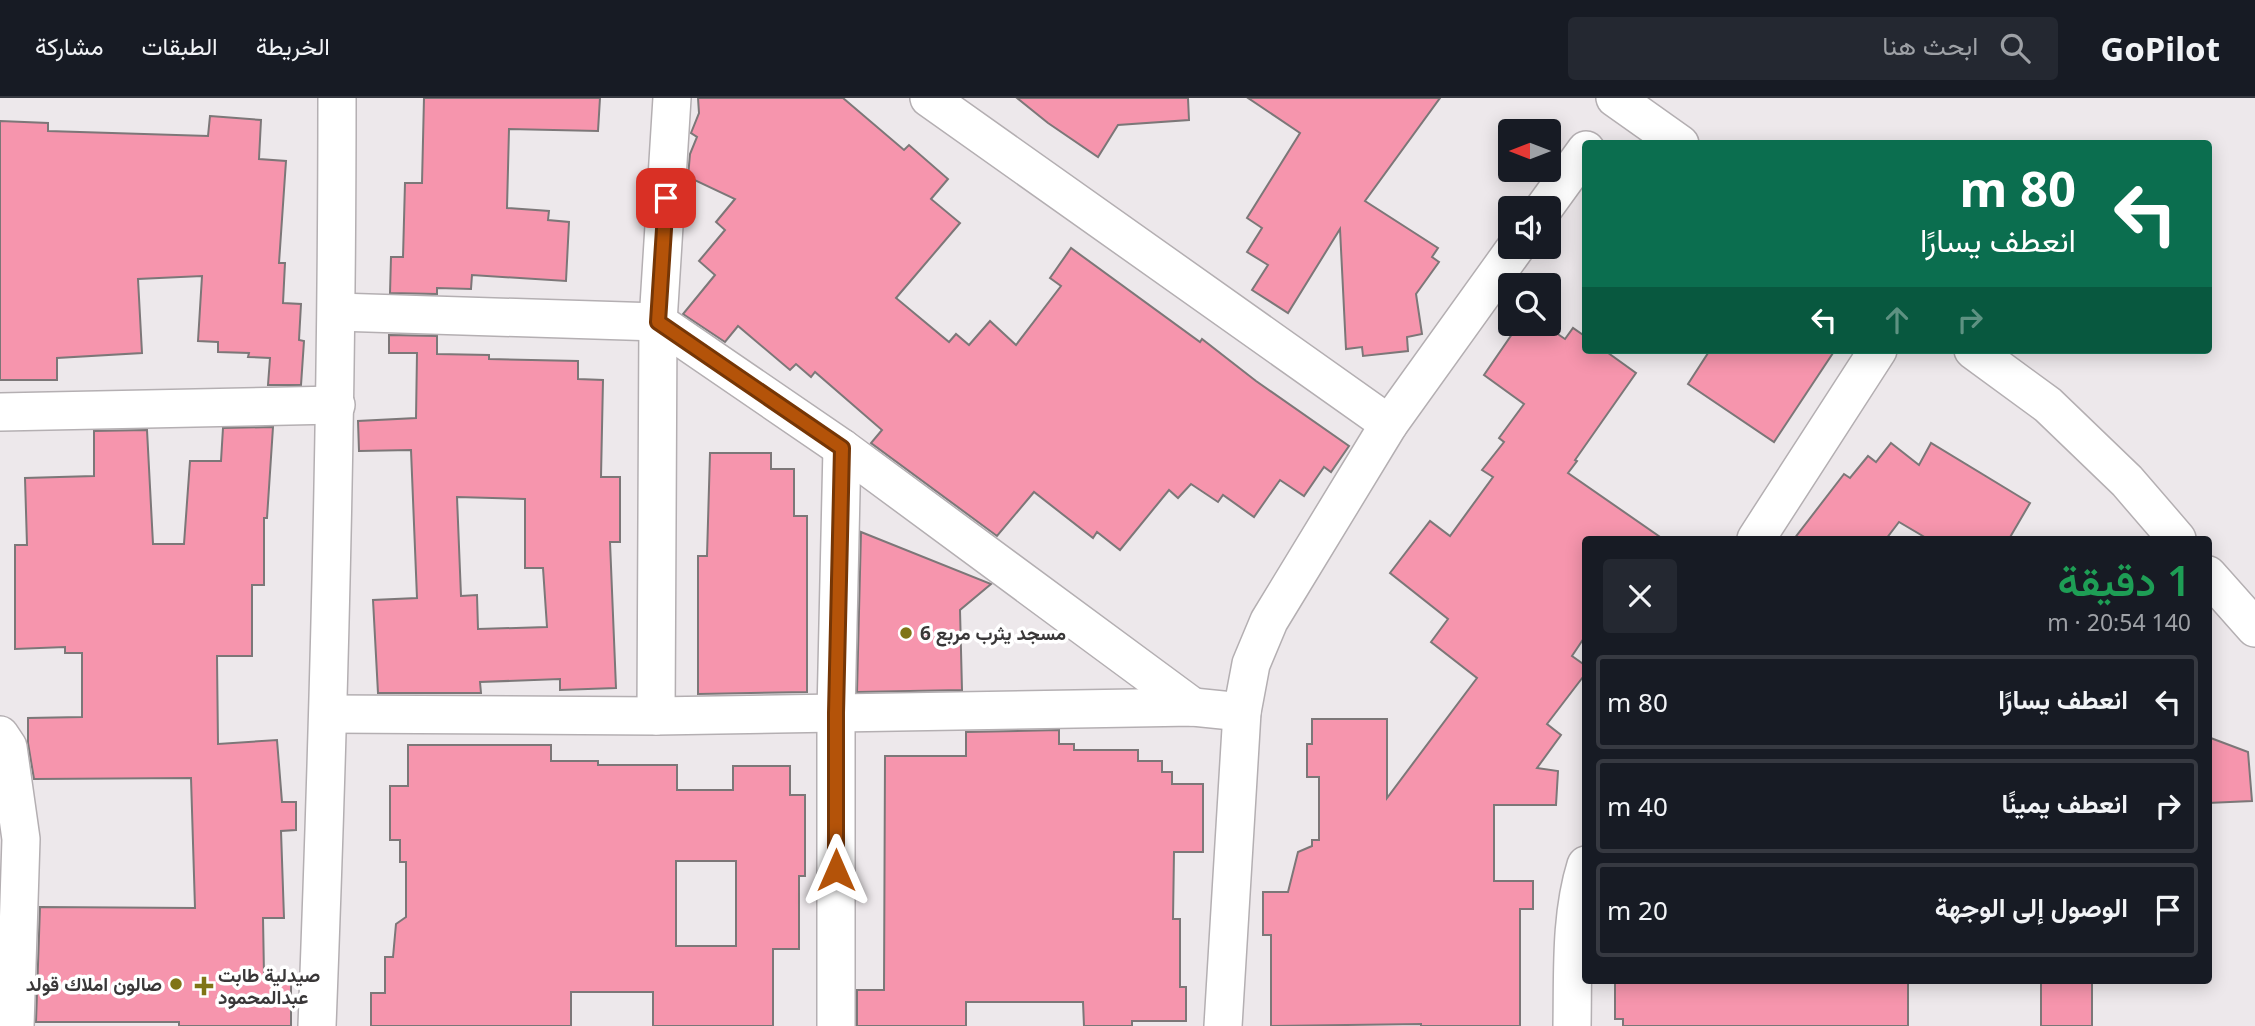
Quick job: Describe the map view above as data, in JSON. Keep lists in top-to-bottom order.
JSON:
{
  "places": {
    "other": ["مسجد يثرب مربع 6", "صالون املاك قولد"],
    "health": ["صيدلية طابت عبدالمحمود"]
  },
  "north": "left",
  "page": {
    "header": "GoPilot",
    "search": "ابحث هنا",
    "nav": ["الخريطة", "الطبقات", "مشاركة"],
    "turn": ["80 m", "انعطف يسارًا"],
    "heading": ["1 دقيقة", "140 m · 20:54"],
    "list": [
      {
        "name": "انعطف يسارًا",
        "value": "80 m"
      },
      {
        "name": "انعطف يمينًا",
        "value": "40 m"
      },
      {
        "name": "الوصول إلى الوجهة",
        "value": "20 m"
      }
    ]
  }
}
